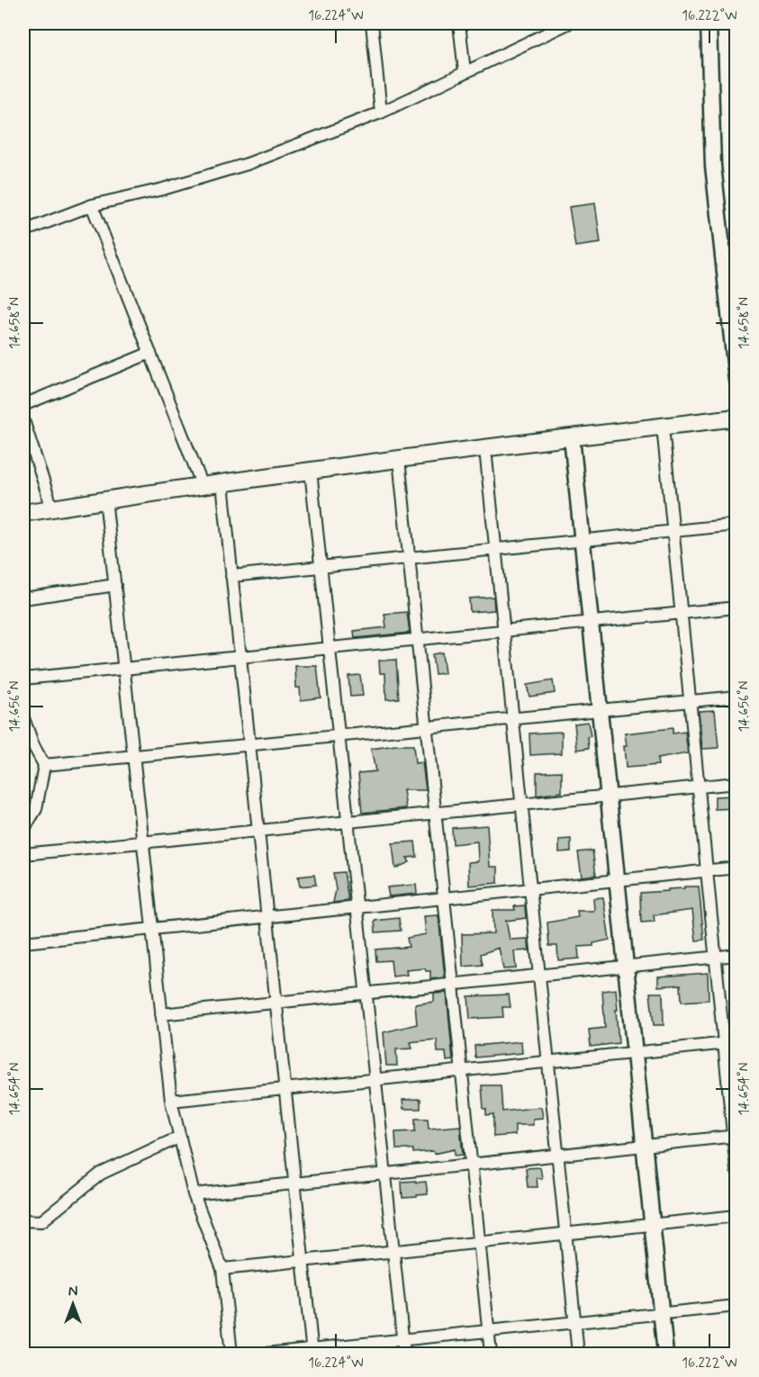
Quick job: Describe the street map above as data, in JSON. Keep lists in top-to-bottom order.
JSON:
{
  "north": "top",
  "coordinates": [
    "16.224°W",
    "16.222°W",
    "14.658°N",
    "14.656°N",
    "14.654°N"
  ]
}
